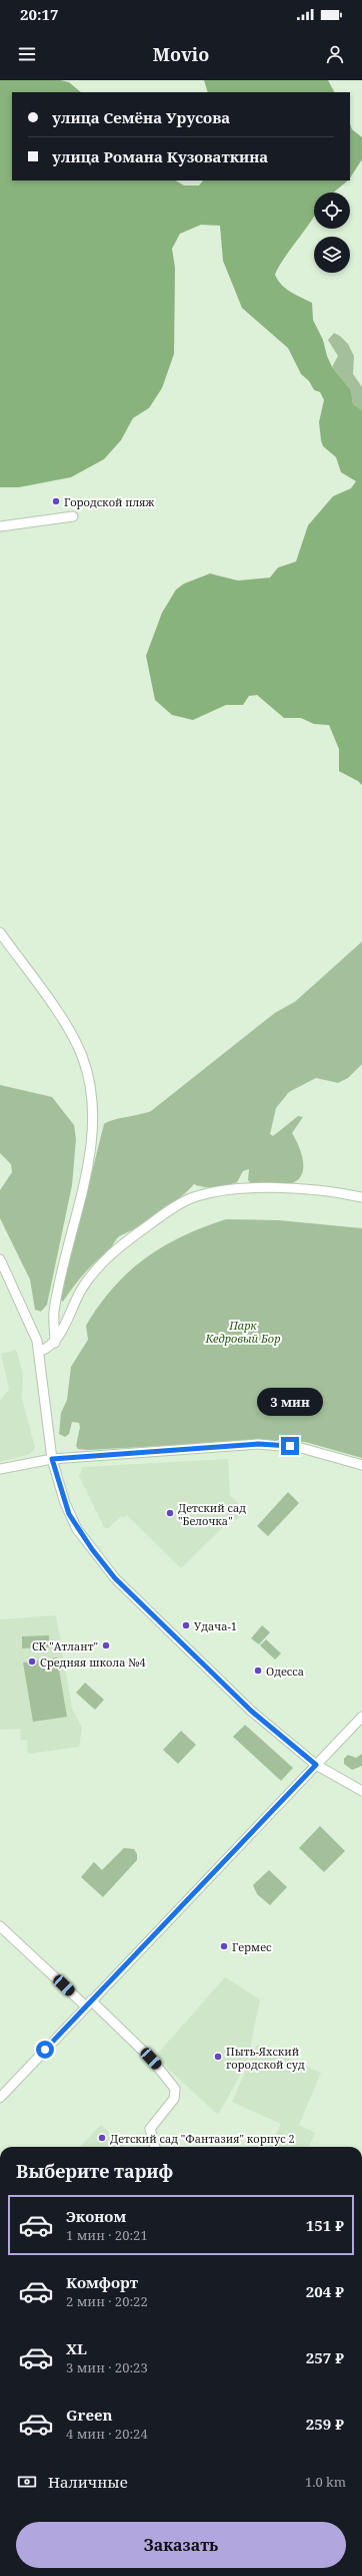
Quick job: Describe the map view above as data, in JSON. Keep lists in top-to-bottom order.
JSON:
{
  "parks": ["Парк Кедровый Бор"],
  "places": [
    "Городской пляж",
    "Детский сад \"Белочка\"",
    "Удача-1",
    "СК \"Атлант\"",
    "Средняя школа №4",
    "Одесса",
    "Гермес",
    "Пыть-Яхский городской суд",
    "Детский сад \"Фантазия\" корпус 2"
  ],
  "page": {
    "status": "20:17",
    "header": "Movio",
    "banner": ["улица Семёна Урусова", "улица Романа Кузоваткина"],
    "bubble": "3 мин",
    "heading": "Выберите тариф",
    "list": [
      {
        "name": "Эконом",
        "note": "1 мин · 20:21",
        "value": "151 ₽"
      },
      {
        "name": "Комфорт",
        "note": "2 мин · 20:22",
        "value": "204 ₽"
      },
      {
        "name": "XL",
        "note": "3 мин · 20:23",
        "value": "257 ₽"
      },
      {
        "name": "Green",
        "note": "4 мин · 20:24",
        "value": "259 ₽"
      }
    ],
    "pay": ["Наличные", "1.0 km"],
    "buttons": "Заказать"
  }
}
